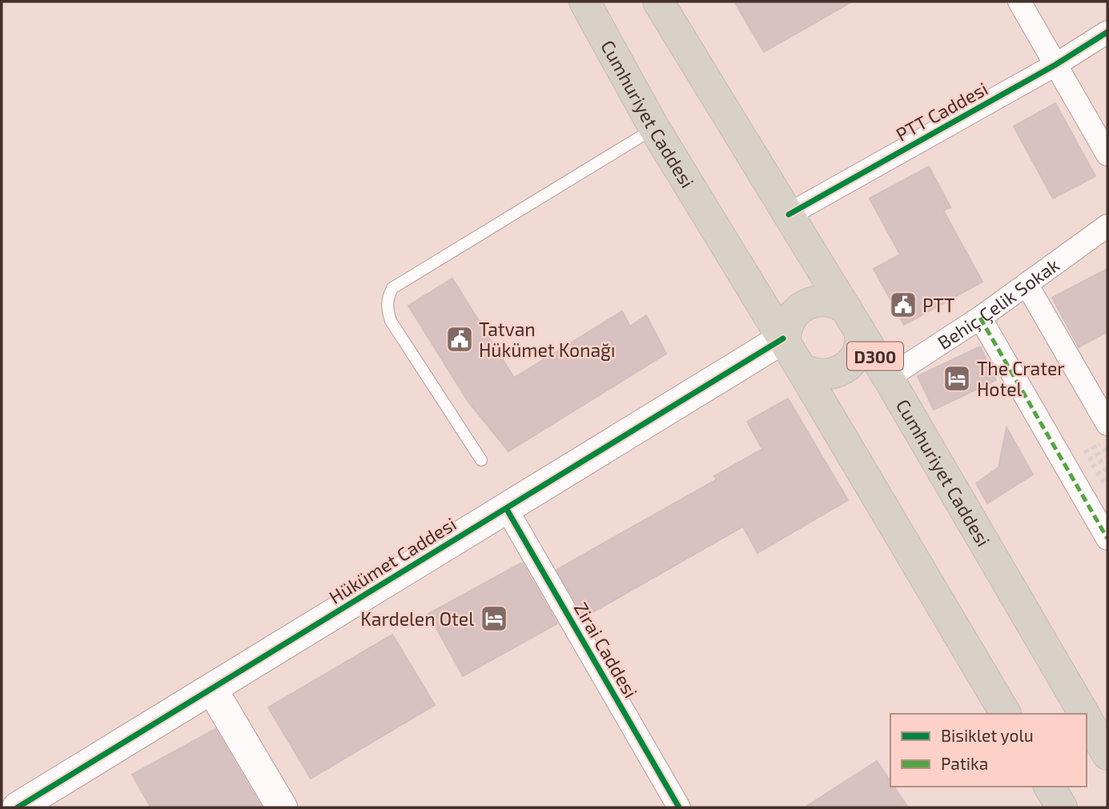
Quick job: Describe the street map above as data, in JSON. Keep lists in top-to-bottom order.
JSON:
{
  "streets": {
    "highway": ["Cumhuriyet Caddesi", "D300"],
    "street": [
      "PTT Caddesi",
      "Behiç Çelik Sokak",
      "Hükümet Caddesi",
      "Zirai Caddesi"
    ]
  },
  "crossings": [
    ["PTT Caddesi", "Cumhuriyet Caddesi"],
    ["Cumhuriyet Caddesi", "Behiç Çelik Sokak"],
    ["Cumhuriyet Caddesi", "Hükümet Caddesi"],
    ["Hükümet Caddesi", "Zirai Caddesi"]
  ],
  "places": {
    "public building": ["PTT", "Tatvan Hükümet Konağı"],
    "hotel": ["The Crater Hotel", "Kardelen Otel"]
  },
  "legend": ["Bisiklet yolu", "Patika"]
}
